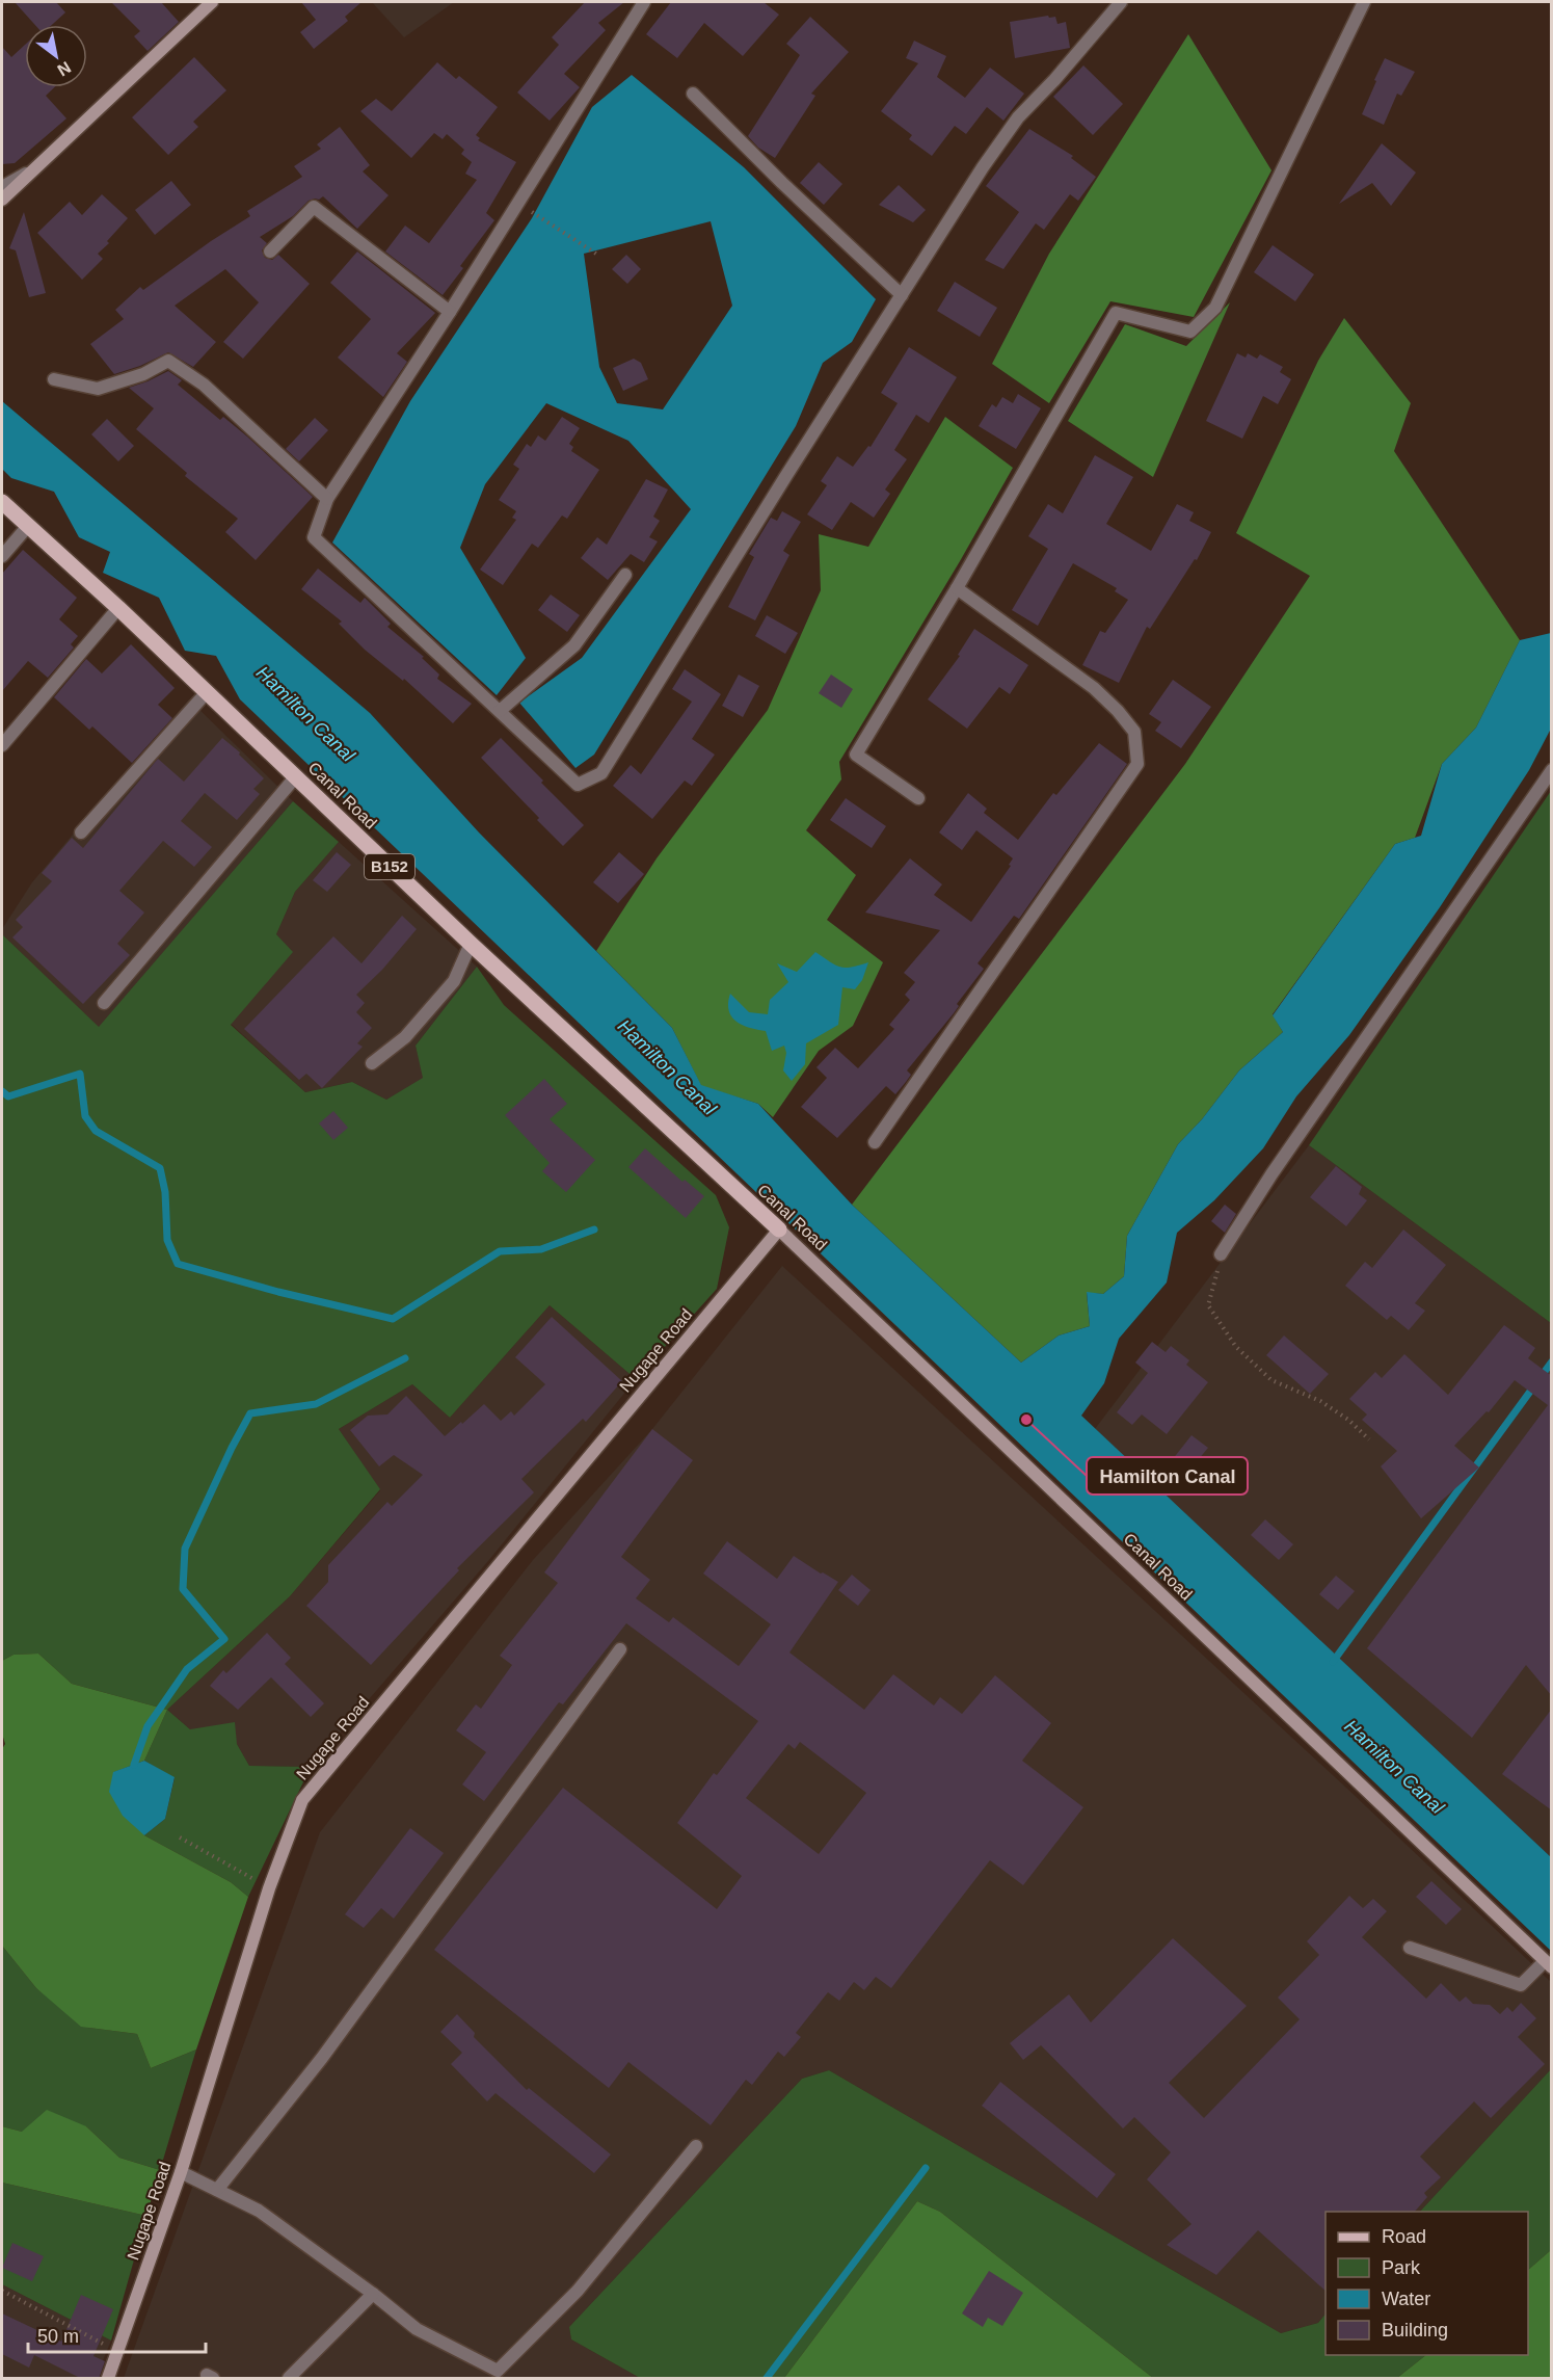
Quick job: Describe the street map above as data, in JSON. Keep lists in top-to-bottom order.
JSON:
{
  "streets": {
    "main road": ["Canal Road", "B152", "Nugape Road"]
  },
  "crossings": [
    ["Canal Road", "Nugape Road"]
  ],
  "water": ["Hamilton Canal"],
  "places": ["Hamilton Canal"],
  "legend": [
    "Road",
    "Park",
    "Water",
    "Building"
  ],
  "scale_bar": "50 m",
  "north": "bottom right"
}
